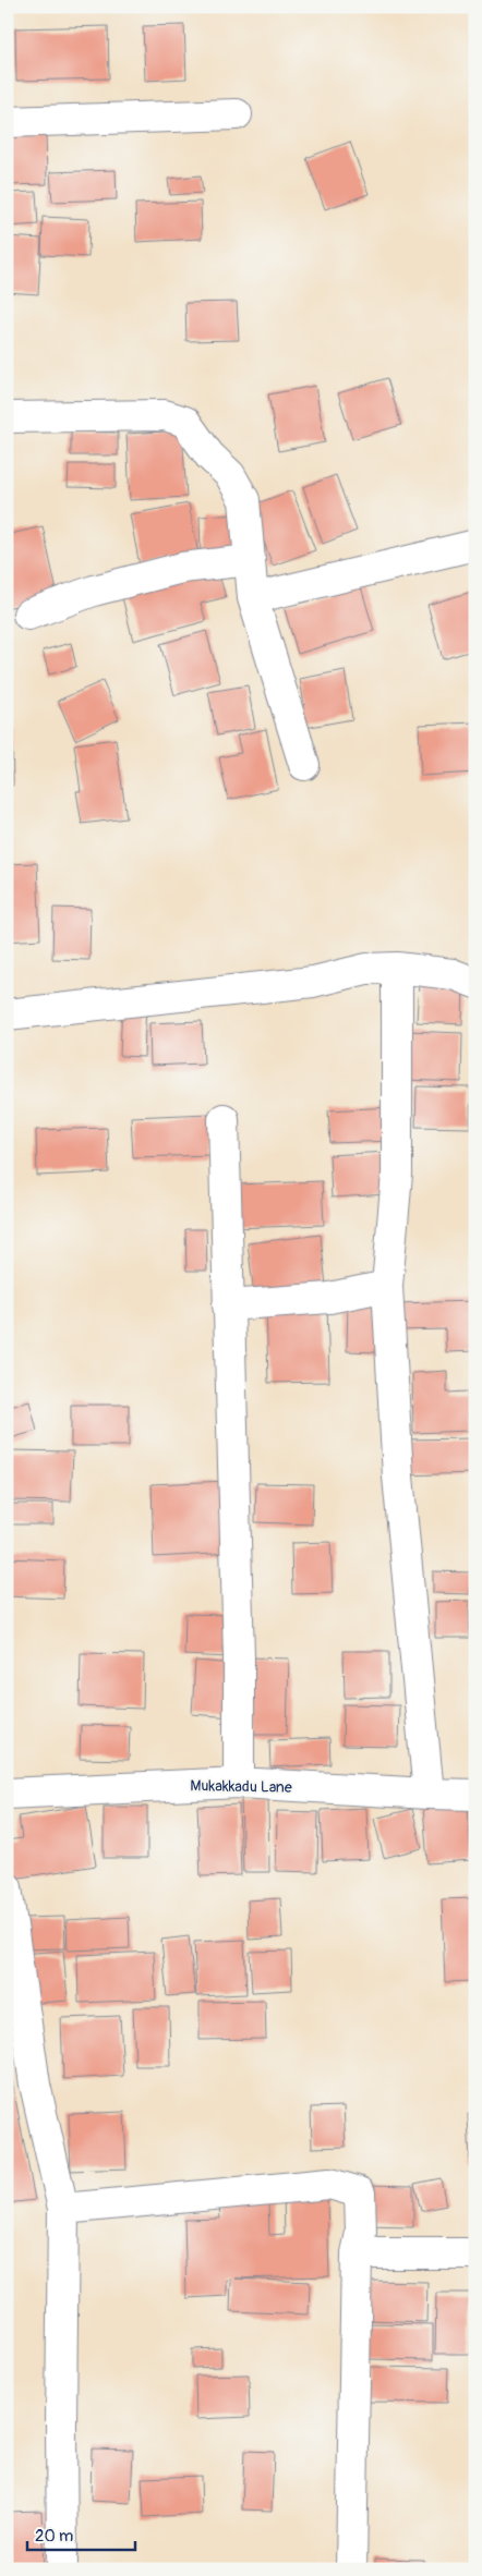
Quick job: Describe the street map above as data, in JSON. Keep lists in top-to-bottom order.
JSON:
{
  "streets": {
    "street": ["Mukakkadu Lane"]
  },
  "scale_bar": "20 m"
}
